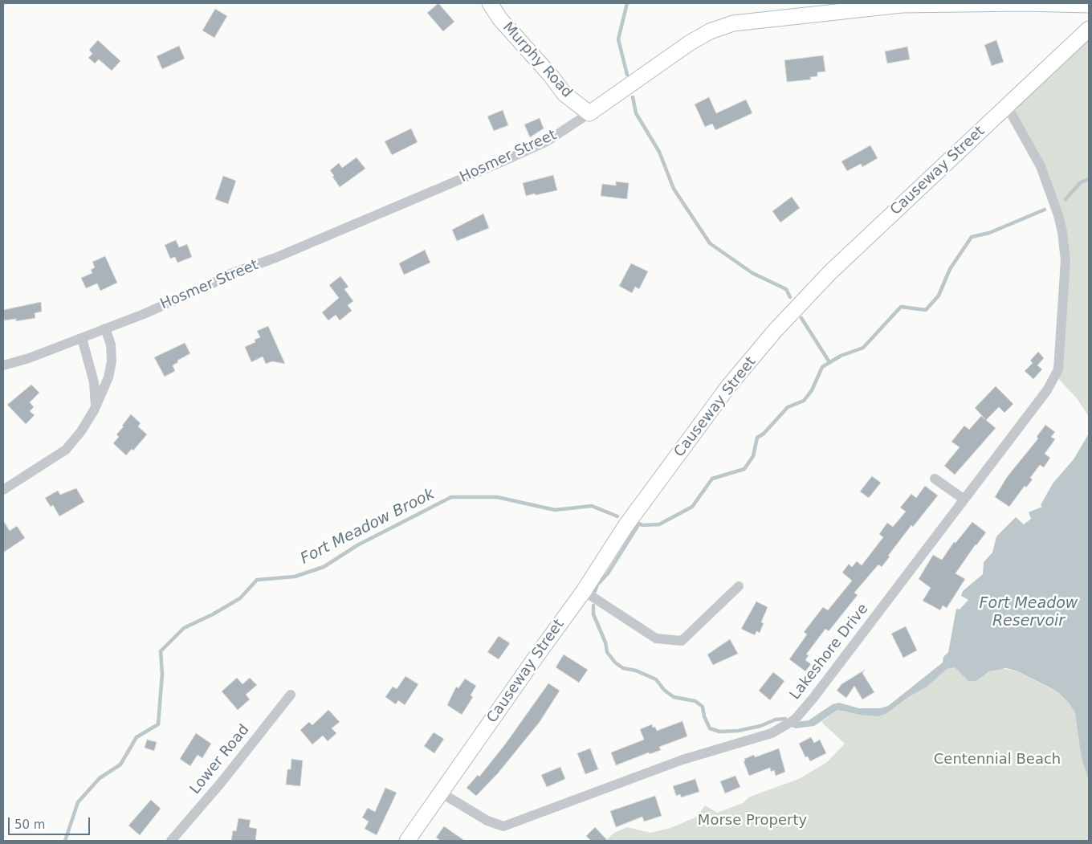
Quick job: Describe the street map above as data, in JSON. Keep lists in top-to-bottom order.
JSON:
{
  "streets": {
    "street": [
      "Murphy Road",
      "Hosmer Street",
      "Causeway Street",
      "Lakeshore Drive",
      "Lower Road"
    ]
  },
  "crossings": [
    ["Murphy Road", "Hosmer Street"],
    ["Causeway Street", "Lakeshore Drive"]
  ],
  "water": ["Fort Meadow Brook", "Fort Meadow Reservoir"],
  "parks": ["Centennial Beach", "Morse Property"],
  "scale_bar": "50 m"
}
